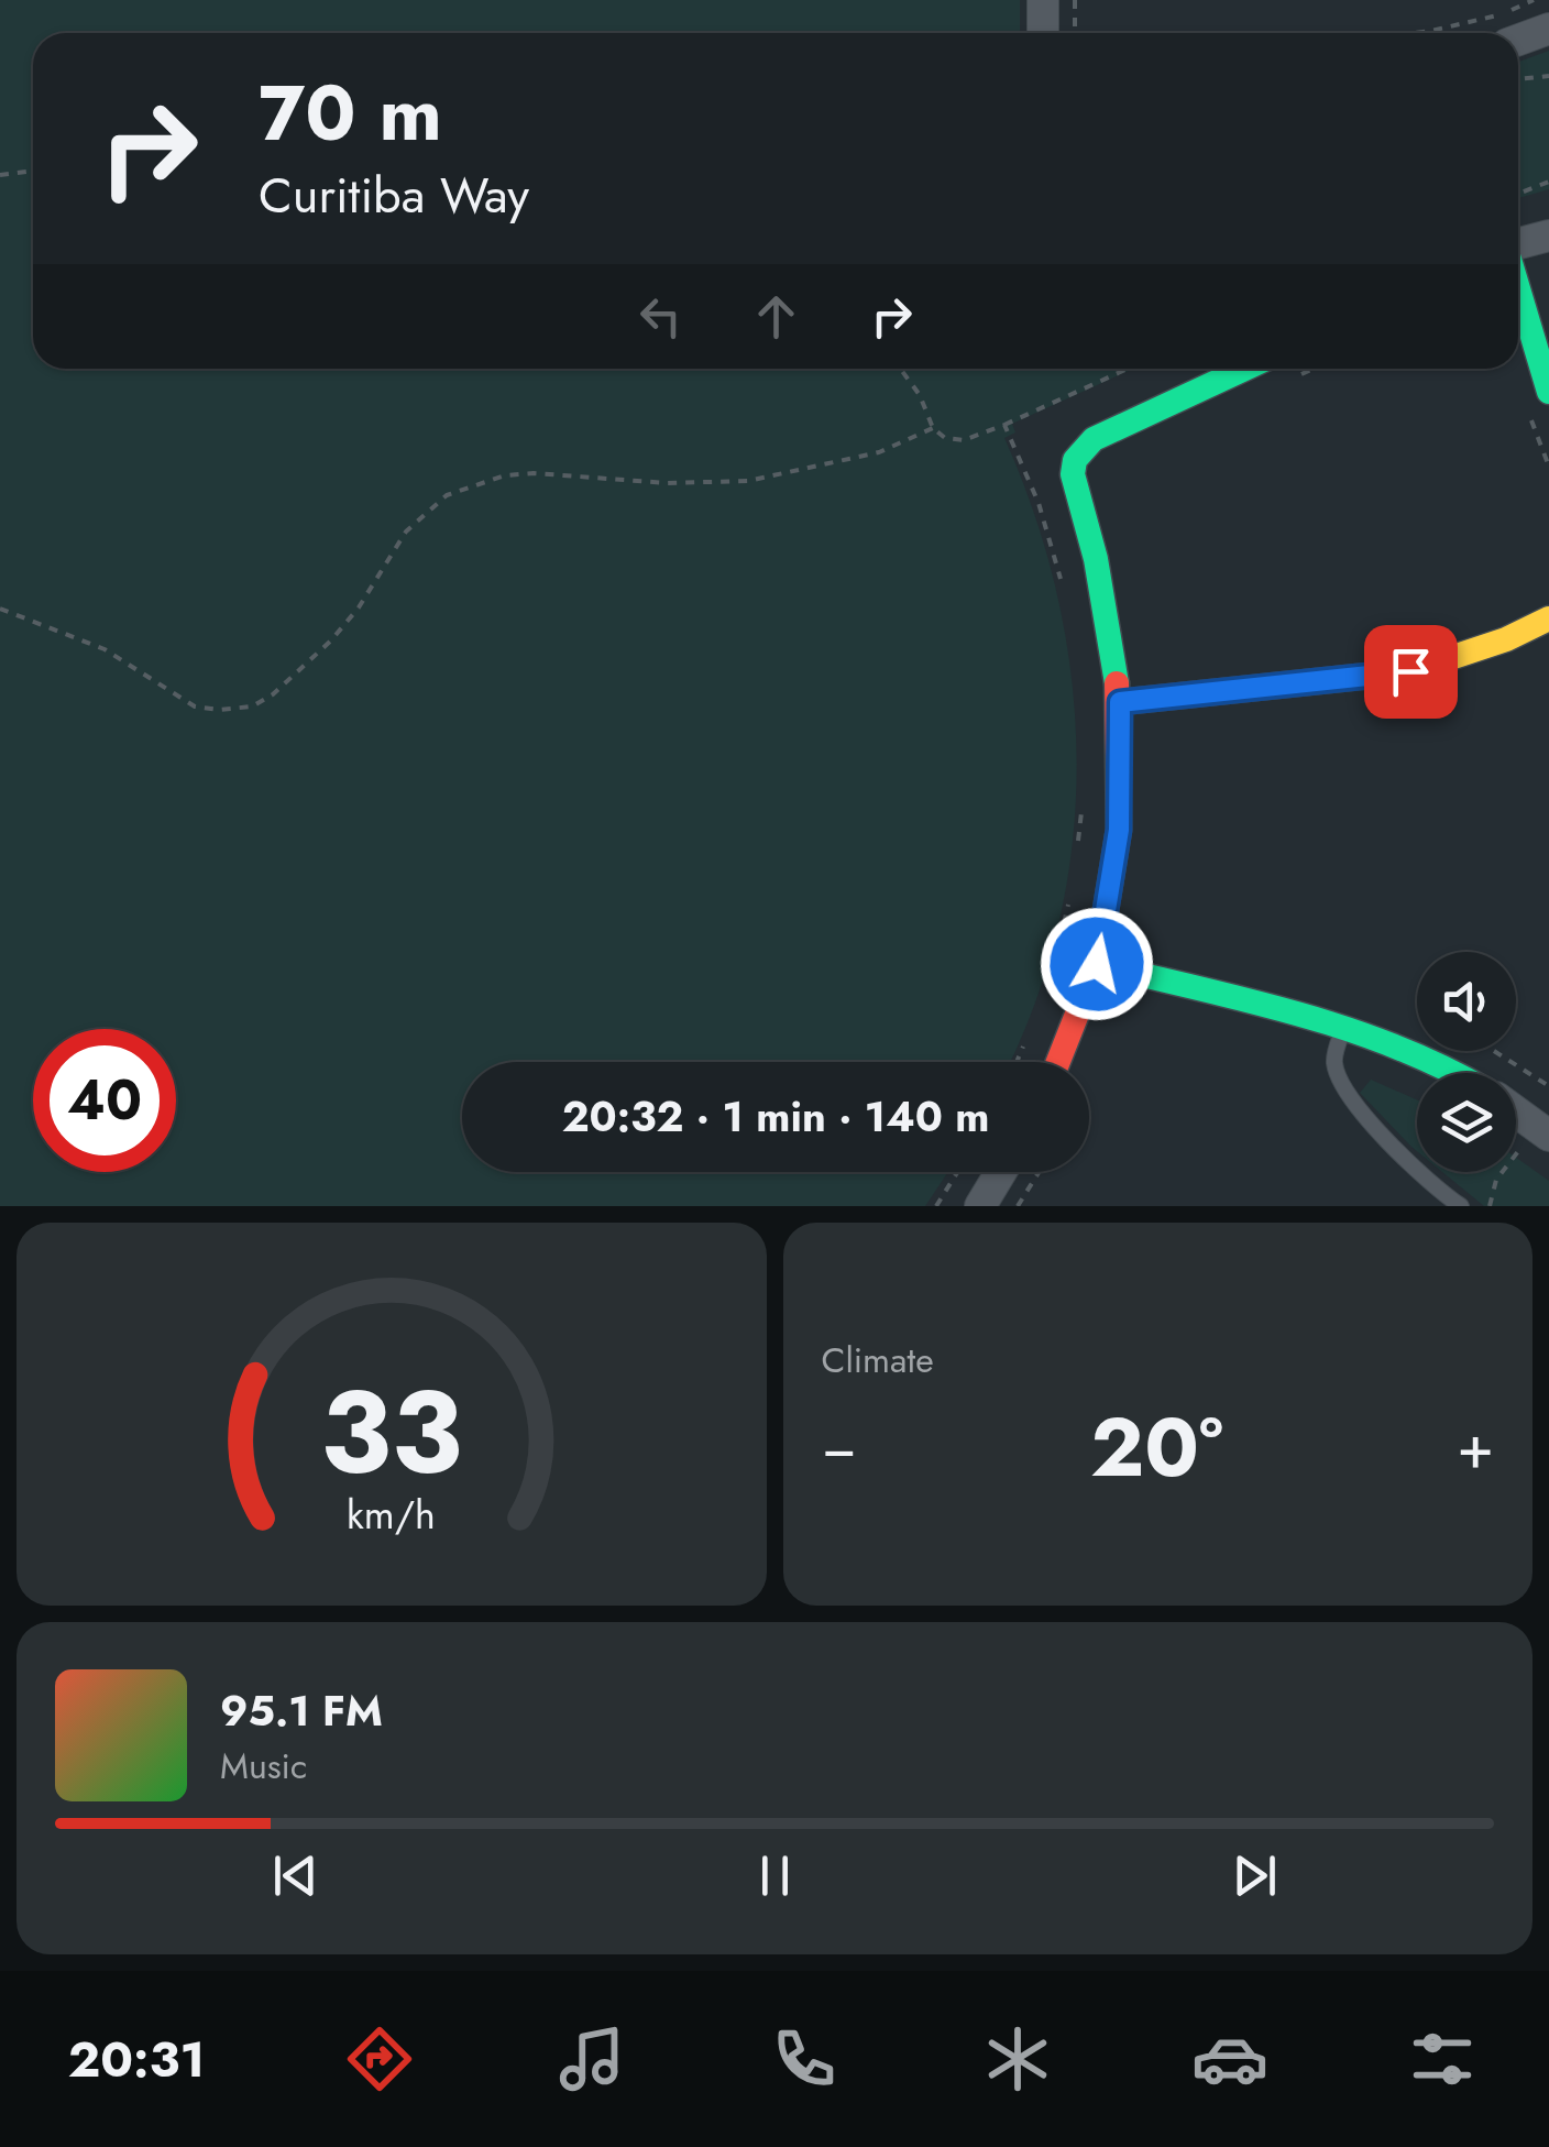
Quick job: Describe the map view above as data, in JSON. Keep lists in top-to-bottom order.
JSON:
{
  "page": {
    "turn": ["70 m", "Curitiba Way"],
    "limit": "40",
    "trip": "20:32 · 1 min · 140 m",
    "tile": "Climate",
    "heat": ["−", "20°", "+"],
    "song": ["95.1 FM", "Music"],
    "tabs": "20:31",
    "gauge": ["33", "km/h"]
  }
}
